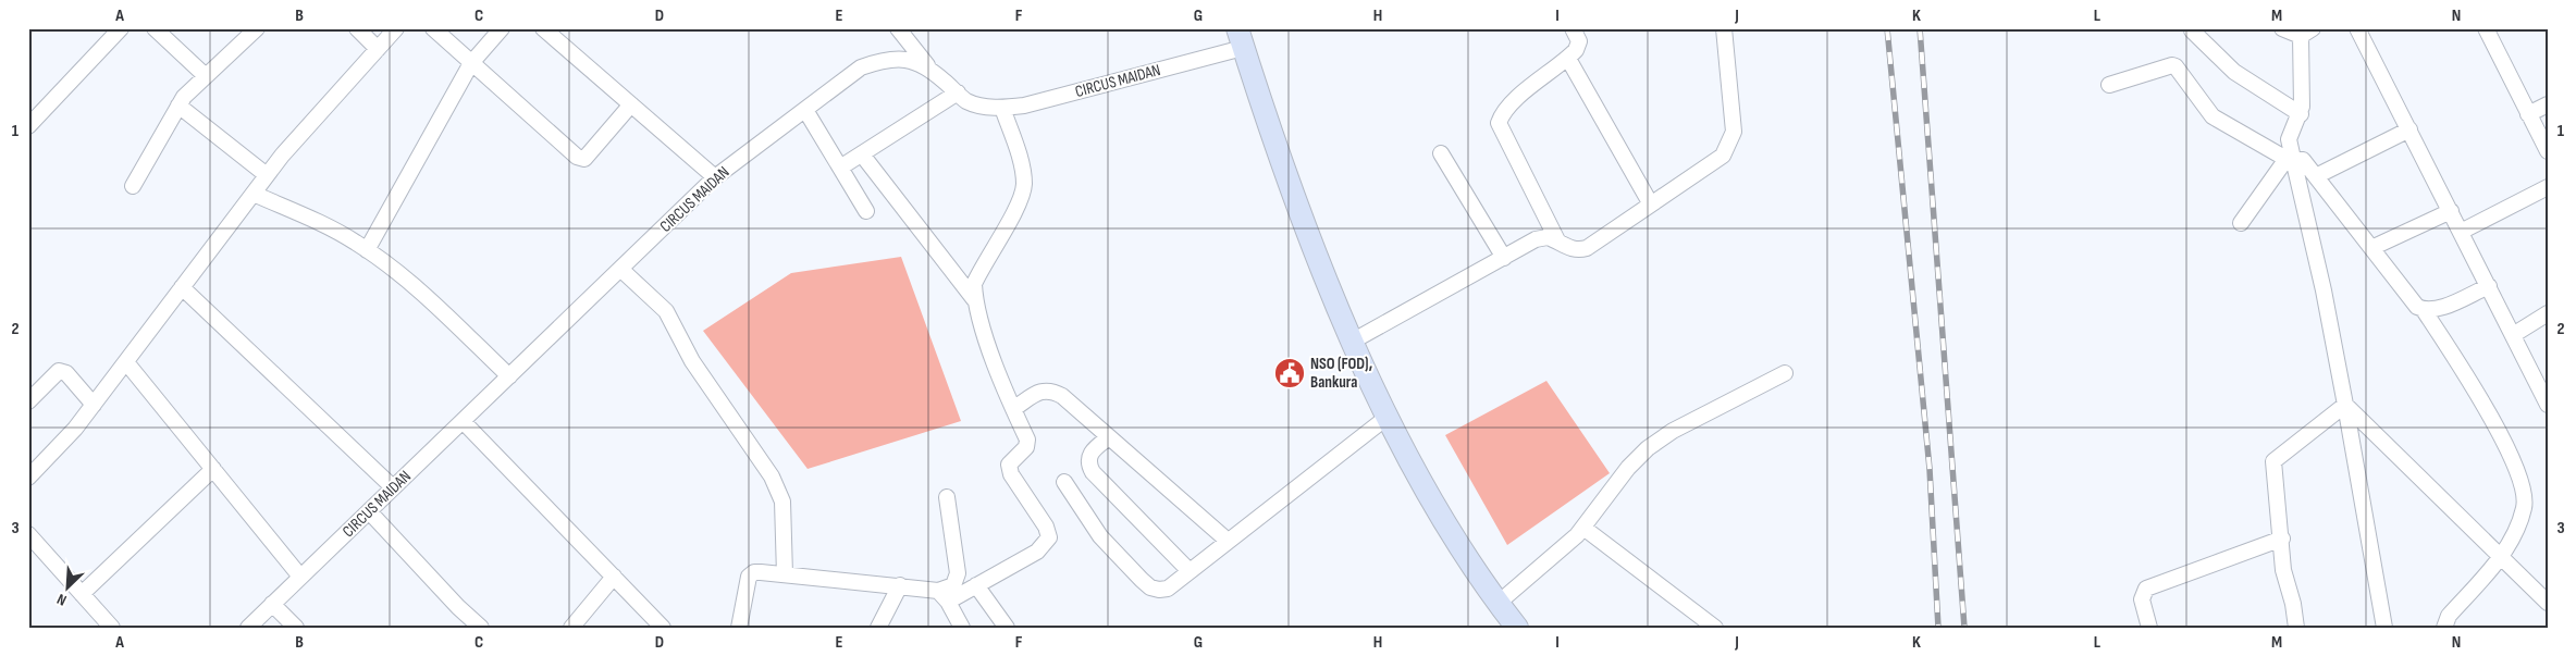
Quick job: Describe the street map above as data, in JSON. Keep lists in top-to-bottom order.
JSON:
{
  "streets": {
    "street": ["CIRCUS MAIDAN"]
  },
  "places": {
    "public building": ["NSO (FOD), Bankura"]
  },
  "north": "bottom left",
  "grid": {
    "columns": [
      "A",
      "B",
      "C",
      "D",
      "E",
      "F",
      "G",
      "H",
      "I",
      "J",
      "K",
      "L",
      "M",
      "N"
    ],
    "rows": ["1", "2", "3"]
  }
}
